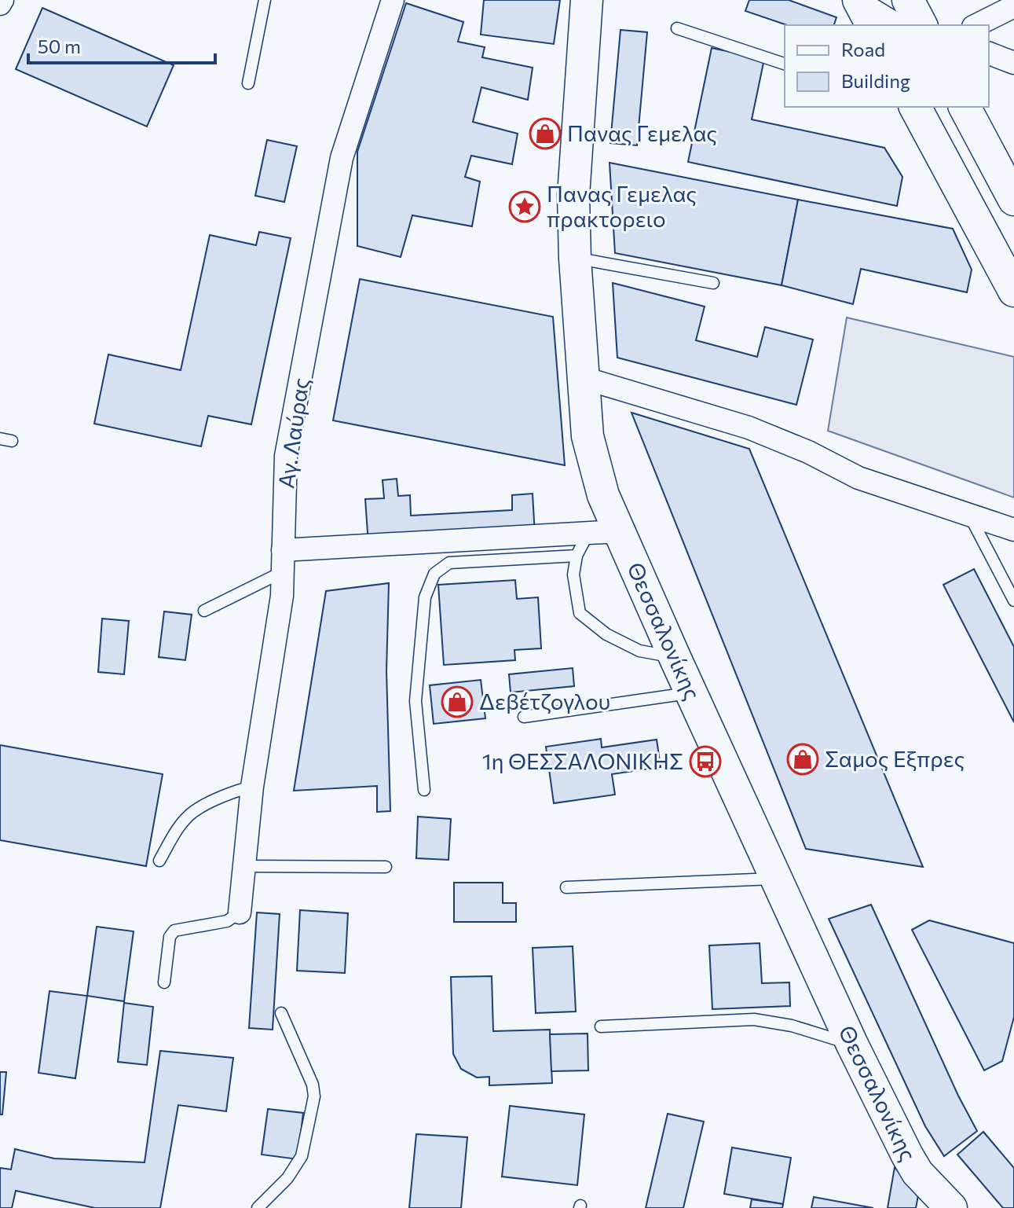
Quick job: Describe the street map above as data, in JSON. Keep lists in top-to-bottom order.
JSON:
{
  "streets": {
    "street": ["Αγ. Λαύρας", "Θεσσαλονίκης"]
  },
  "places": {
    "shop": ["Πανας Γεμελας", "Δεβέτζογλου", "Σαμος Εξπρες"],
    "place": ["Πανας Γεμελας πρακτορειο"],
    "bus stop": ["1η ΘΕΣΣΑΛΟΝΙΚΗΣ"]
  },
  "legend": ["Road", "Building"],
  "scale_bar": "50 m"
}
